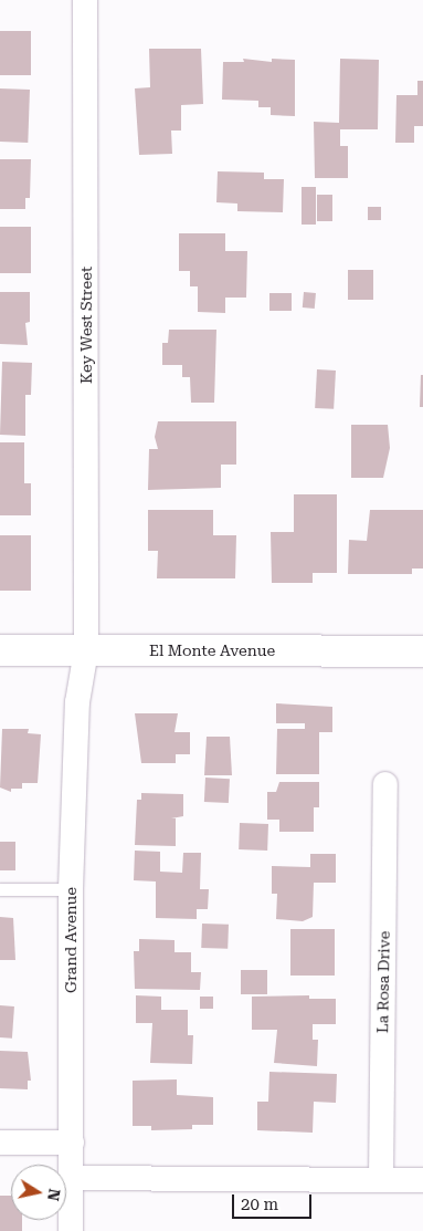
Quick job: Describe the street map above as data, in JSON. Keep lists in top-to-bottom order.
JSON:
{
  "streets": {
    "street": [
      "Key West Street",
      "El Monte Avenue",
      "Grand Avenue",
      "La Rosa Drive"
    ]
  },
  "crossings": [
    ["Key West Street", "El Monte Avenue"],
    ["Key West Street", "Grand Avenue"],
    ["El Monte Avenue", "Grand Avenue"]
  ],
  "scale_bar": "20 m",
  "north": "right"
}
